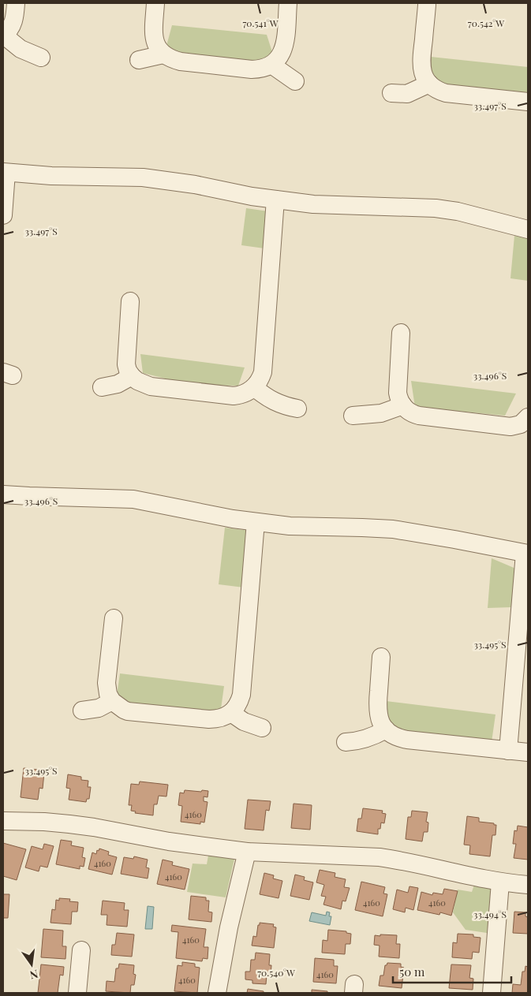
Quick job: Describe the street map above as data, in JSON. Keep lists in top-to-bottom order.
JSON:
{
  "house_numbers": [
    "4160",
    "4160",
    "4160",
    "4160",
    "4160",
    "4160",
    "4160",
    "4160"
  ],
  "scale_bar": "50 m",
  "north": "bottom",
  "coordinates": [
    "70.541°W",
    "70.542°W",
    "33.497°S",
    "33.496°S",
    "33.495°S",
    "33.494°S",
    "70.540°W"
  ]
}
